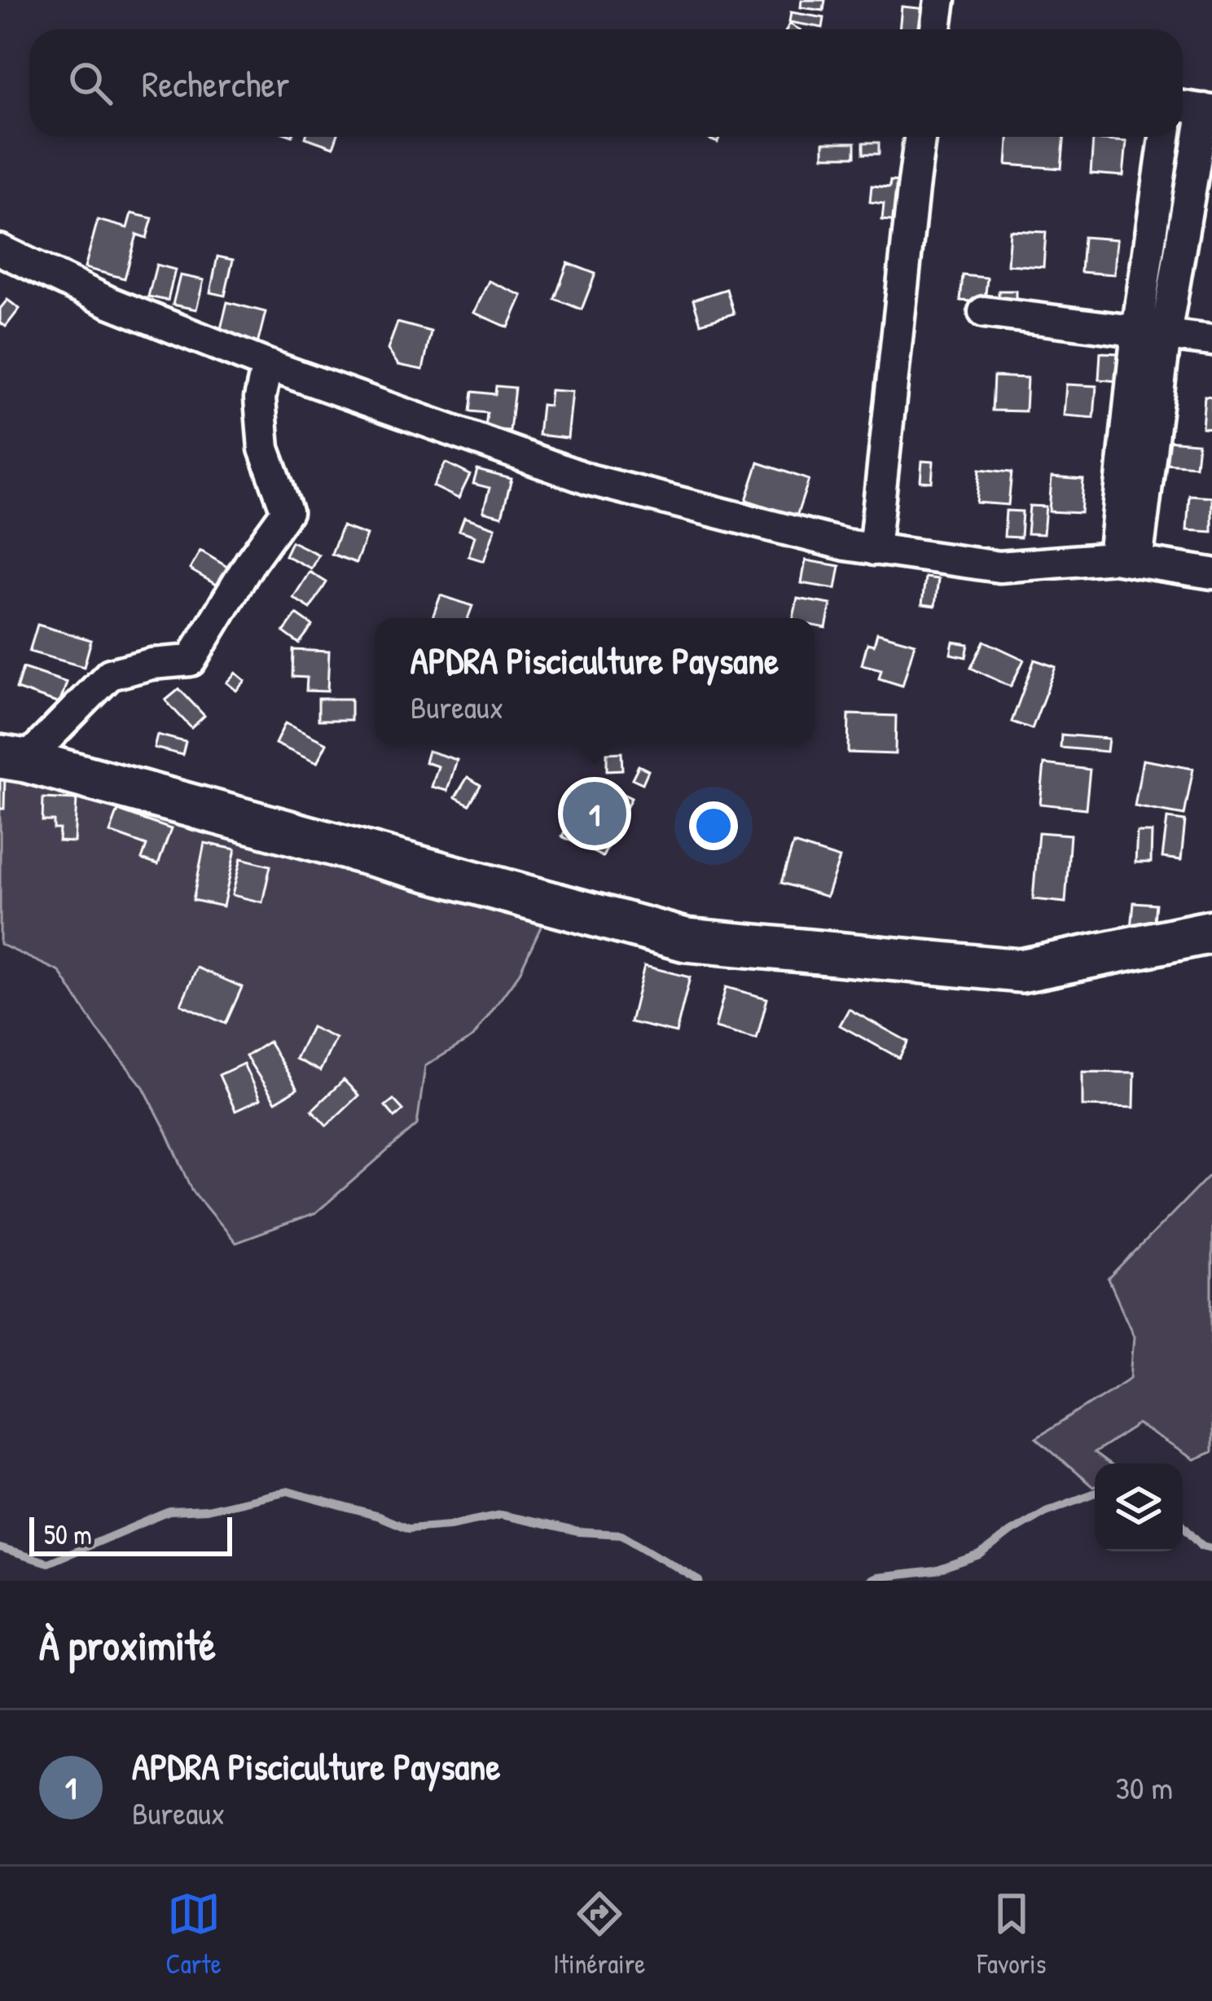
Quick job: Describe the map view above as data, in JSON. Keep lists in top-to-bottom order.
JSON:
{
  "scale_bar": "50 m",
  "page": {
    "search": "Rechercher",
    "popup": ["APDRA Pisciculture Paysane", "Bureaux"],
    "pins": "1",
    "scale": "50 m",
    "heading": "À proximité",
    "list": [
      {
        "mark": "1",
        "name": "APDRA Pisciculture Paysane",
        "note": "Bureaux",
        "value": "30 m"
      }
    ],
    "nav": ["Carte", "Itinéraire", "Favoris"]
  }
}
